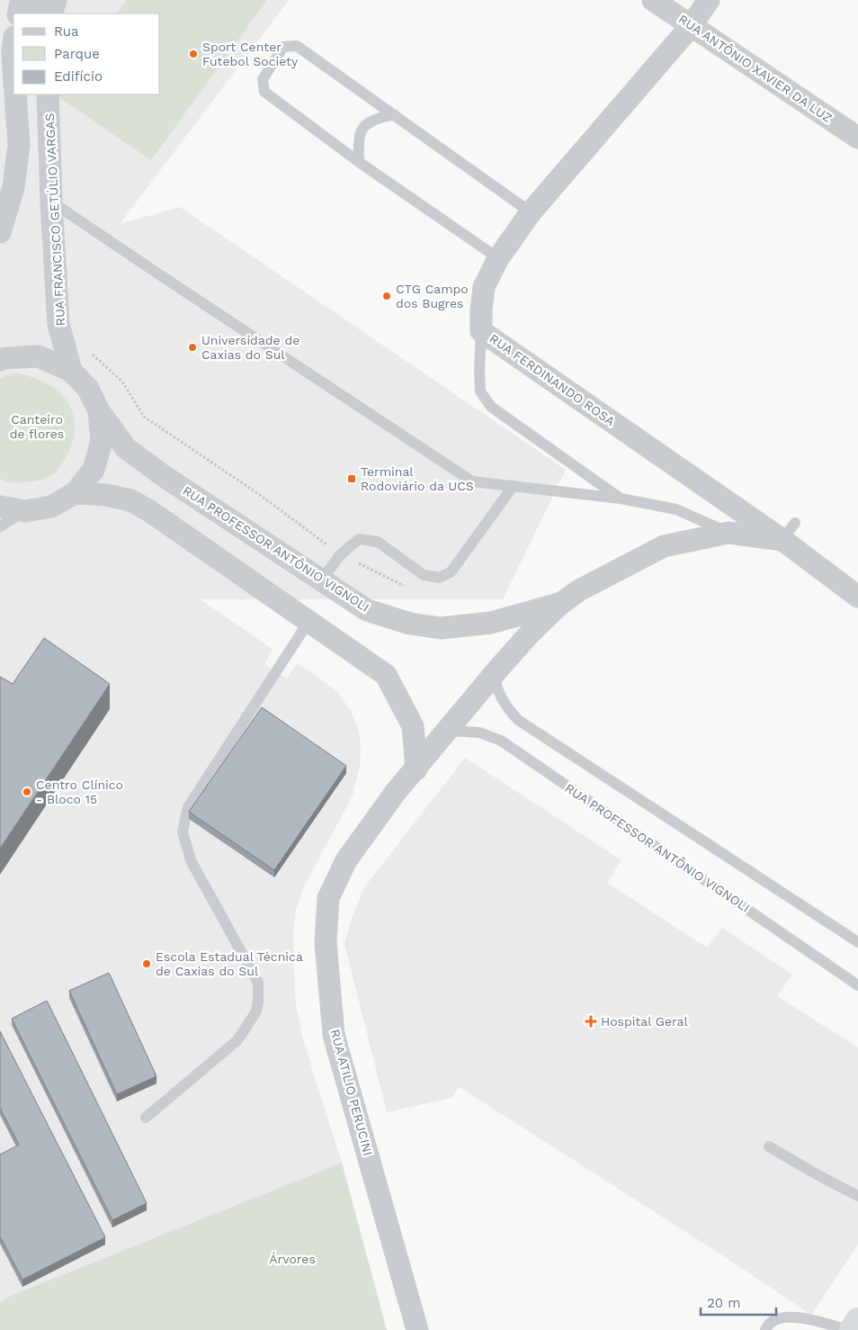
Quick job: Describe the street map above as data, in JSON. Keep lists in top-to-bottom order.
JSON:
{
  "streets": {
    "street": [
      "RUA ANTÔNIO XAVIER DA LUZ",
      "RUA FRANCISCO GETÚLIO VARGAS",
      "RUA FERDINANDO ROSA",
      "RUA PROFESSOR ANTÔNIO VIGNOLI",
      "RUA ATILIO PERUCINI"
    ]
  },
  "crossings": [
    ["RUA ANTÔNIO XAVIER DA LUZ", "RUA FERDINANDO ROSA"],
    ["RUA PROFESSOR ANTÔNIO VIGNOLI", "RUA ATILIO PERUCINI"]
  ],
  "parks": ["Canteiro de flores", "Árvores"],
  "places": {
    "other": [
      "Sport Center Futebol Society",
      "CTG Campo dos Bugres",
      "Universidade de Caxias do Sul",
      "Centro Clínico - Bloco 15",
      "Escola Estadual Técnica de Caxias do Sul"
    ],
    "transit": ["Terminal Rodoviário da UCS"],
    "health": ["Hospital Geral"]
  },
  "legend": ["Rua", "Parque", "Edifício"],
  "scale_bar": "20 m"
}
